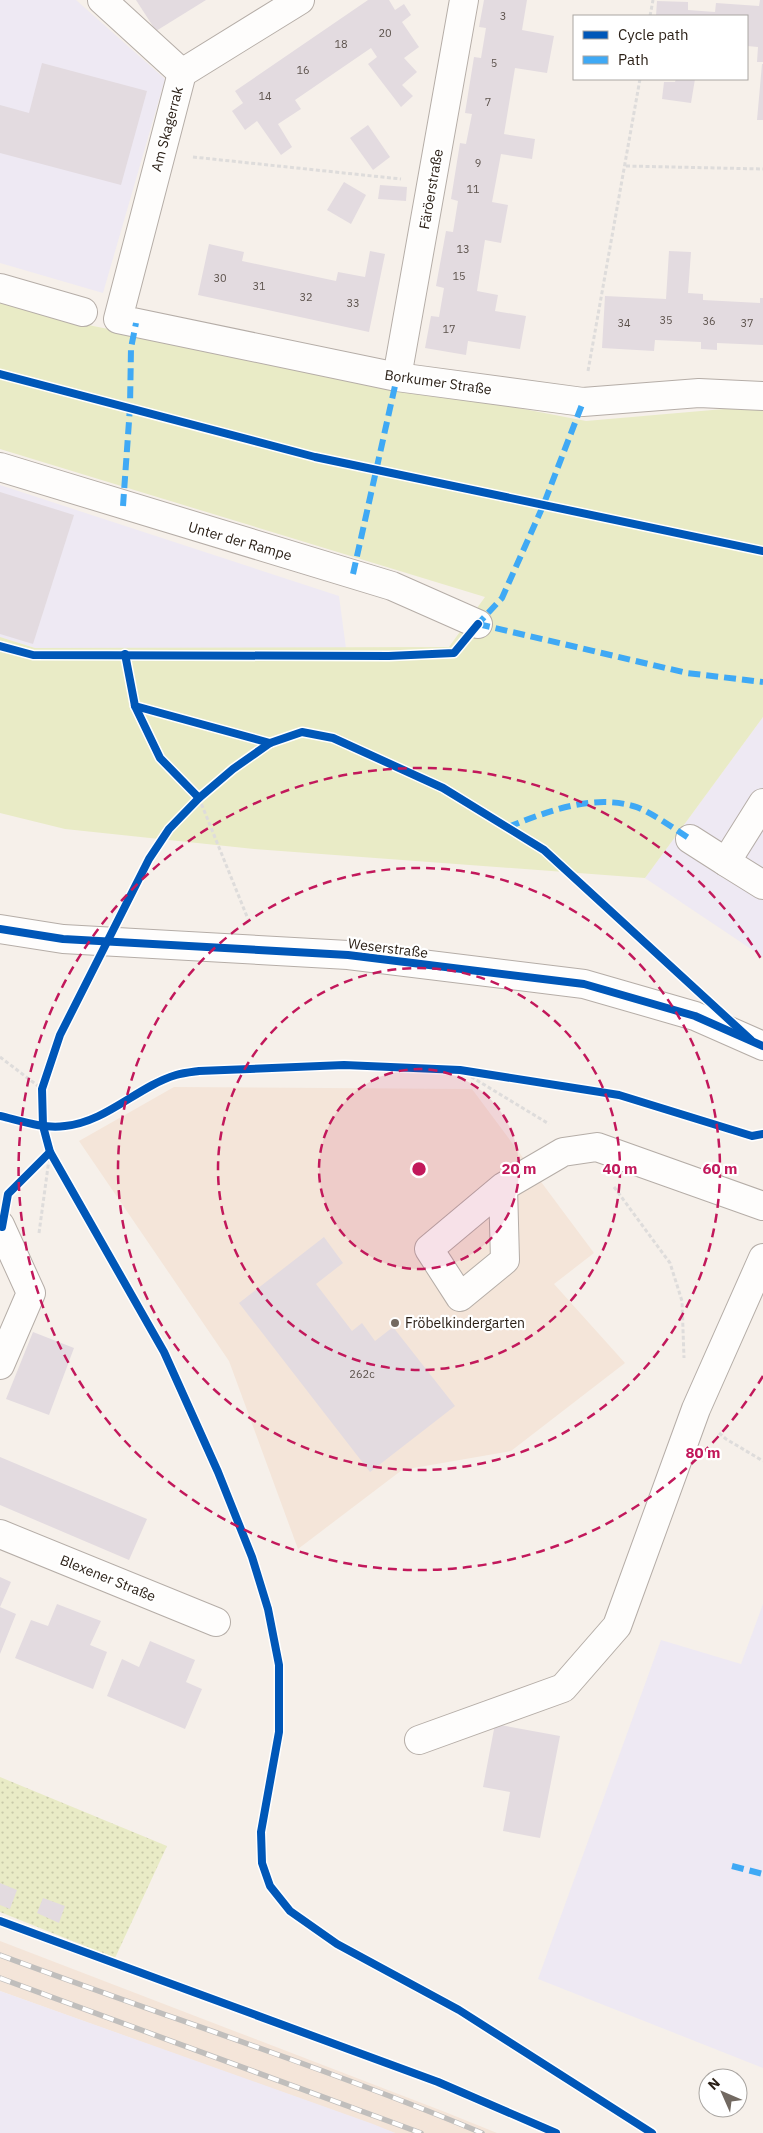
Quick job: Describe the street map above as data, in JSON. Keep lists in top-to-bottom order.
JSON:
{
  "streets": {
    "street": [
      "Am Skagerrak",
      "Färöerstraße",
      "Borkumer Straße",
      "Unter der Rampe",
      "Weserstraße",
      "Blexener Straße"
    ]
  },
  "crossings": [
    ["Am Skagerrak", "Borkumer Straße"],
    ["Färöerstraße", "Borkumer Straße"]
  ],
  "places": ["Fröbelkindergarten"],
  "house_numbers": [
    "3",
    "20",
    "18",
    "5",
    "16",
    "14",
    "7",
    "9",
    "11",
    "13",
    "15",
    "30",
    "31",
    "32",
    "33",
    "35",
    "36",
    "34",
    "37",
    "17",
    "262c"
  ],
  "legend": ["Cycle path", "Path"],
  "north": "top left",
  "rings": [
    "20 m",
    "40 m",
    "60 m",
    "80 m"
  ]
}
